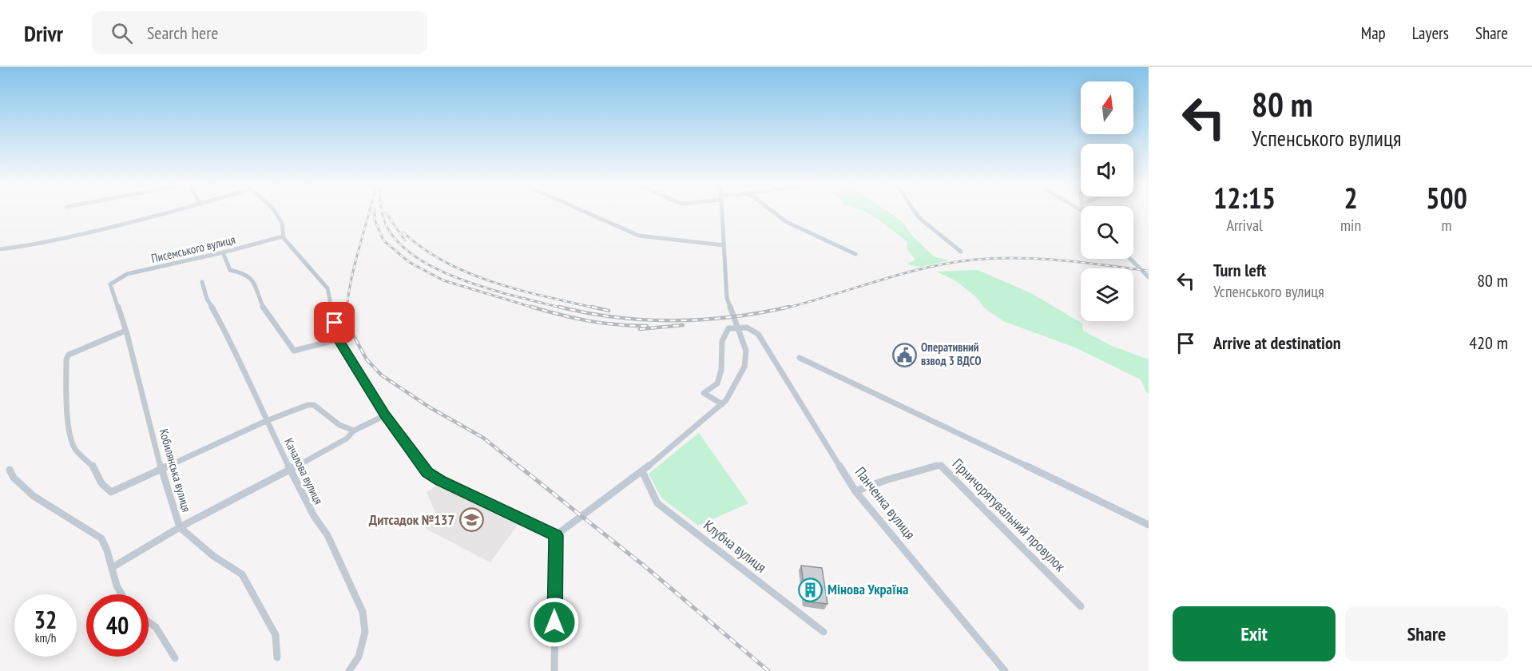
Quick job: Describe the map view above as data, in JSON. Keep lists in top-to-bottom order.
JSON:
{
  "streets": {
    "street": [
      "Писемського вулиця",
      "Кобилянська вулиця",
      "Качалова вулиця",
      "Панченка вулиця",
      "Гірничорятувальний провулок",
      "Клубна вулиця"
    ]
  },
  "crossings": [
    ["Писемського вулиця", "Кобилянська вулиця"],
    ["Панченка вулиця", "Гірничорятувальний провулок"]
  ],
  "places": {
    "public building": ["Оперативний взвод 3 ВДСО"],
    "school or university": ["Дитсадок №137"],
    "building": ["Мінова Україна"]
  },
  "north": "top",
  "page": {
    "header": "Drivr",
    "search": "Search here",
    "nav": ["Map", "Layers", "Share"],
    "turn": ["80 m", "Успенського вулиця"],
    "eta": [
      "12:15",
      "Arrival",
      "2",
      "min",
      "500",
      "m"
    ],
    "list": [
      {
        "name": "Turn left",
        "note": "Успенського вулиця",
        "value": "80 m"
      },
      {
        "name": "Arrive at destination",
        "value": "420 m"
      }
    ],
    "speed": "32 km/h",
    "limit": "40",
    "buttons": ["Exit", "Share"]
  }
}
